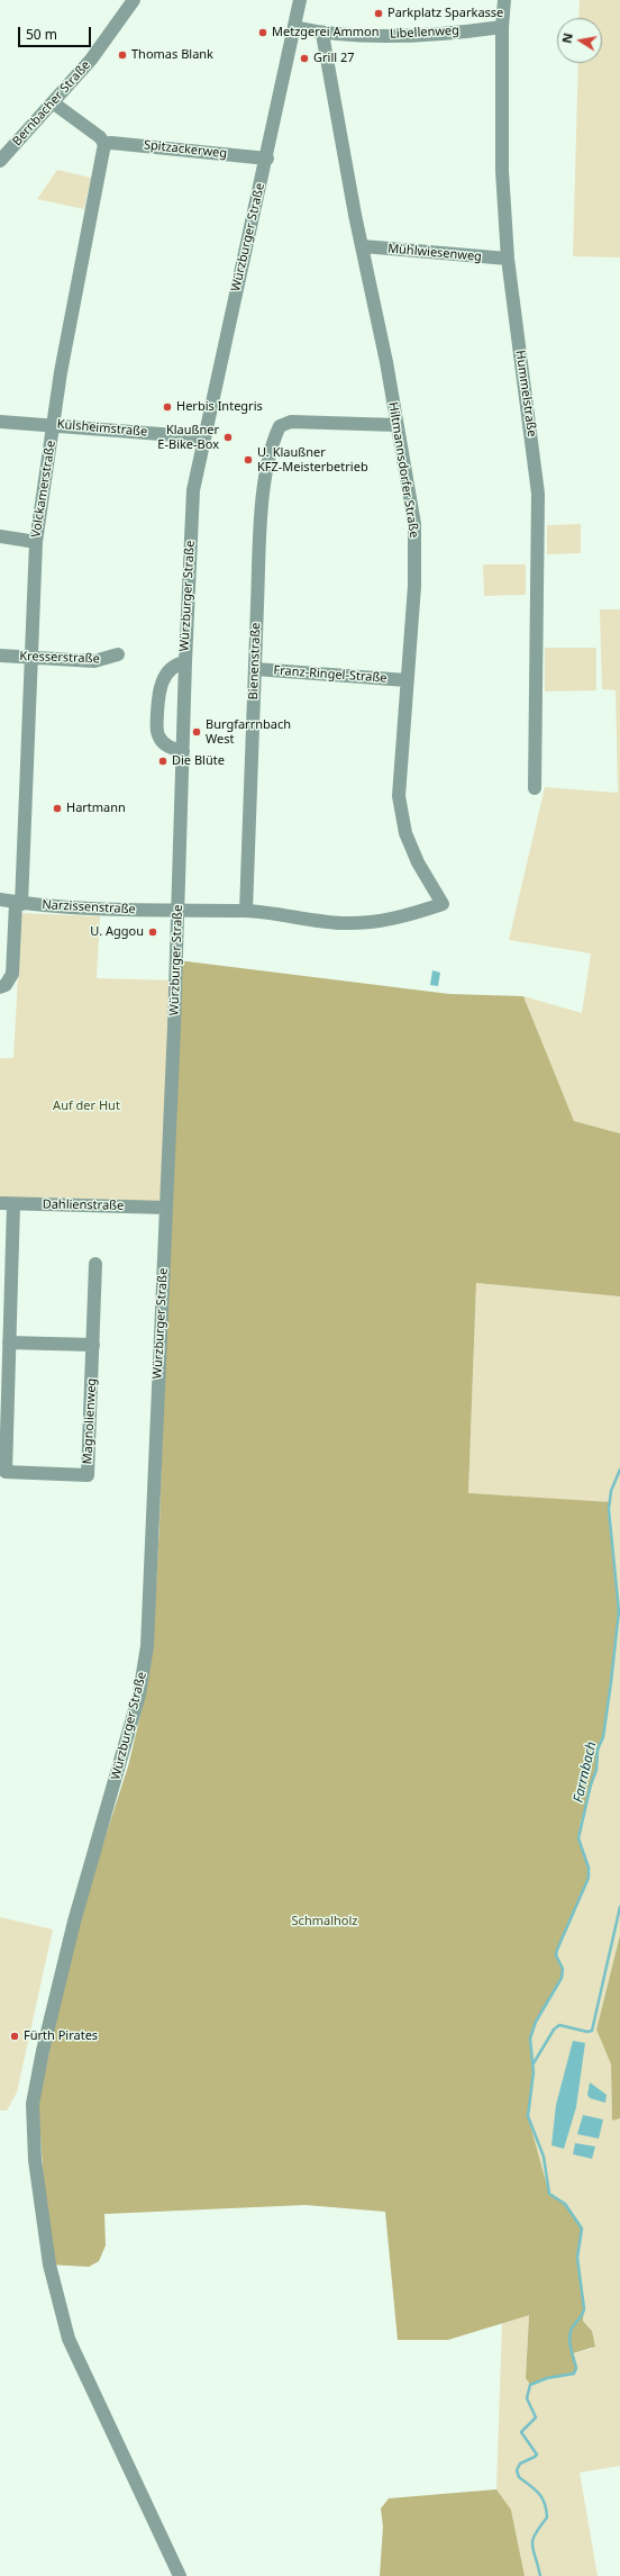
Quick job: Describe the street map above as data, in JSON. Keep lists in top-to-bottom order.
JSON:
{
  "streets": {
    "street": [
      "Libellenweg",
      "Bernbacher Straße",
      "Spitzackerweg",
      "Würzburger Straße",
      "Mühlwiesenweg",
      "Hummelstraße",
      "Külsheimstraße",
      "Hiltmannsdorfer Straße",
      "Volckamerstraße",
      "Kresserstraße",
      "Bienenstraße",
      "Franz-Ringel-Straße",
      "Narzissenstraße",
      "Dahlienstraße",
      "Magnolienweg"
    ]
  },
  "crossings": [
    ["Libellenweg", "Würzburger Straße"],
    ["Libellenweg", "Hummelstraße"],
    ["Libellenweg", "Hiltmannsdorfer Straße"],
    ["Spitzackerweg", "Würzburger Straße"],
    ["Spitzackerweg", "Volckamerstraße"],
    ["Würzburger Straße", "Külsheimstraße"],
    ["Würzburger Straße", "Narzissenstraße"],
    ["Würzburger Straße", "Dahlienstraße"],
    ["Mühlwiesenweg", "Hummelstraße"],
    ["Mühlwiesenweg", "Hiltmannsdorfer Straße"],
    ["Külsheimstraße", "Volckamerstraße"],
    ["Hiltmannsdorfer Straße", "Bienenstraße"],
    ["Hiltmannsdorfer Straße", "Franz-Ringel-Straße"],
    ["Hiltmannsdorfer Straße", "Narzissenstraße"],
    ["Volckamerstraße", "Kresserstraße"],
    ["Volckamerstraße", "Narzissenstraße"],
    ["Bienenstraße", "Franz-Ringel-Straße"],
    ["Bienenstraße", "Narzissenstraße"],
    ["Dahlienstraße", "Magnolienweg"]
  ],
  "water": ["Farrnbach"],
  "parks": ["Auf der Hut", "Schmalholz"],
  "places": [
    "Parkplatz Sparkasse",
    "Metzgerei Ammon",
    "Thomas Blank",
    "Grill 27",
    "Herbis Integris",
    "Klaußner E-Bike-Box",
    "U. Klaußner KFZ-Meisterbetrieb",
    "Burgfarrnbach West",
    "Die Blüte",
    "Hartmann",
    "U. Aggou",
    "Fürth Pirates"
  ],
  "scale_bar": "50 m",
  "north": "left"
}
